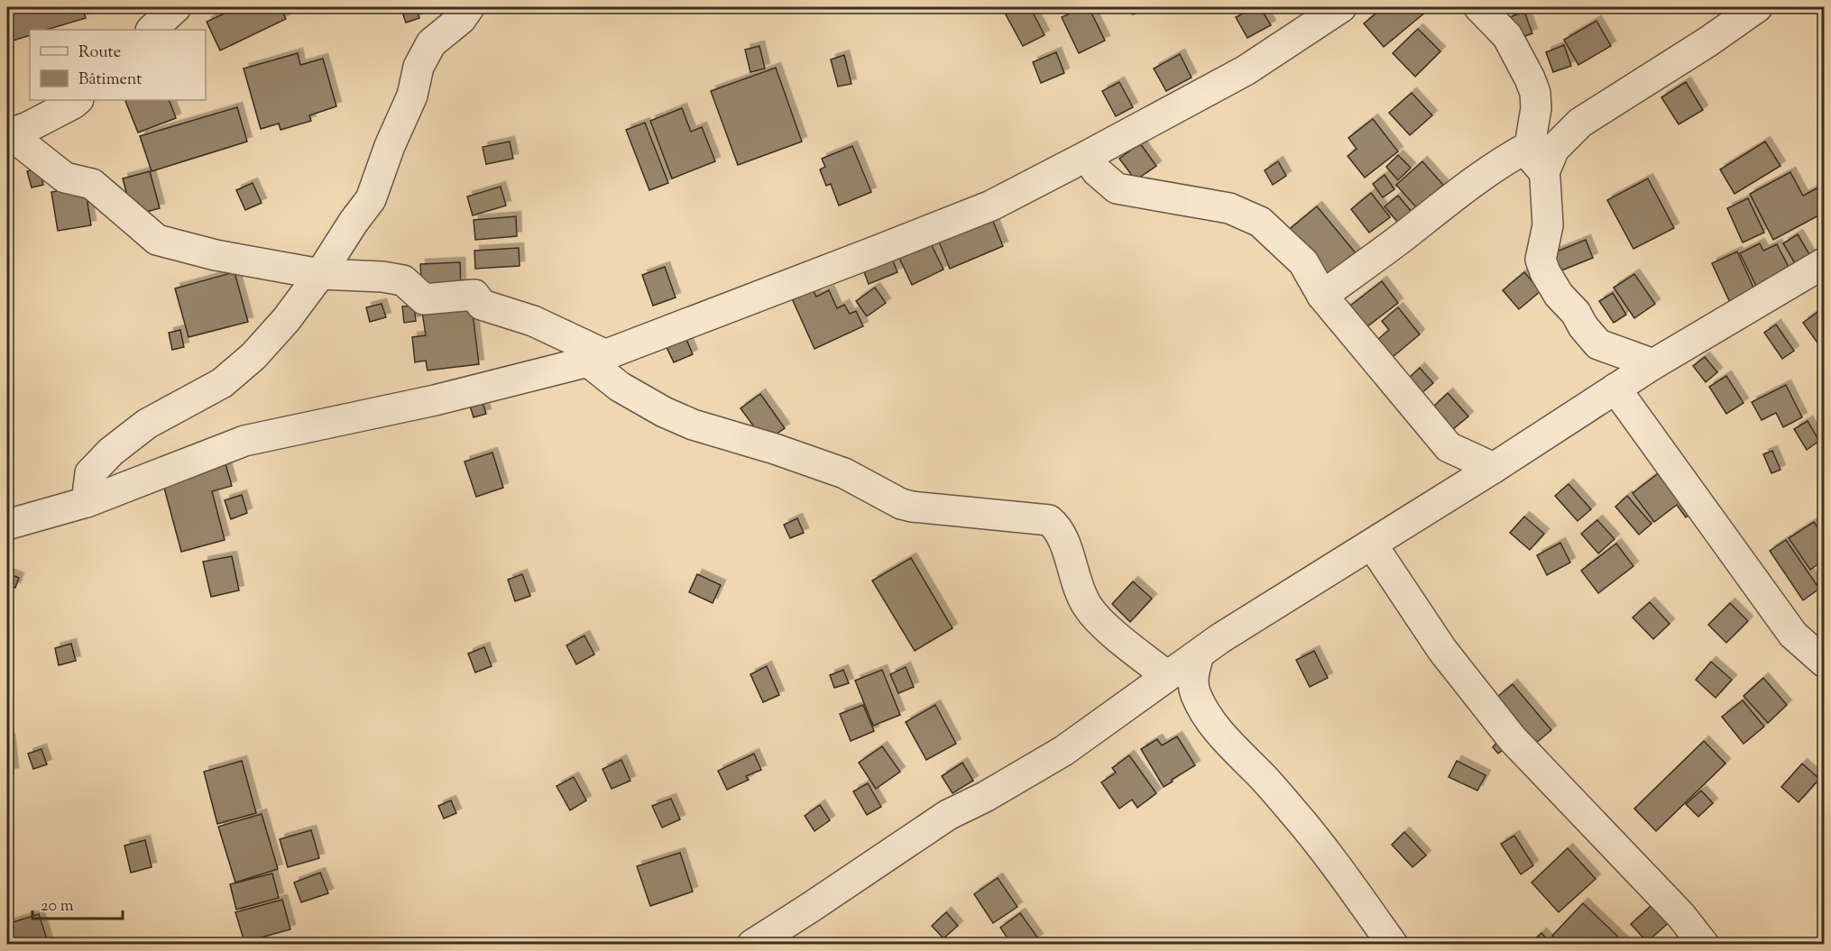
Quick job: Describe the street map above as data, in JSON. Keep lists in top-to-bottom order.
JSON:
{
  "legend": ["Route", "Bâtiment"],
  "scale_bar": "20 m"
}
